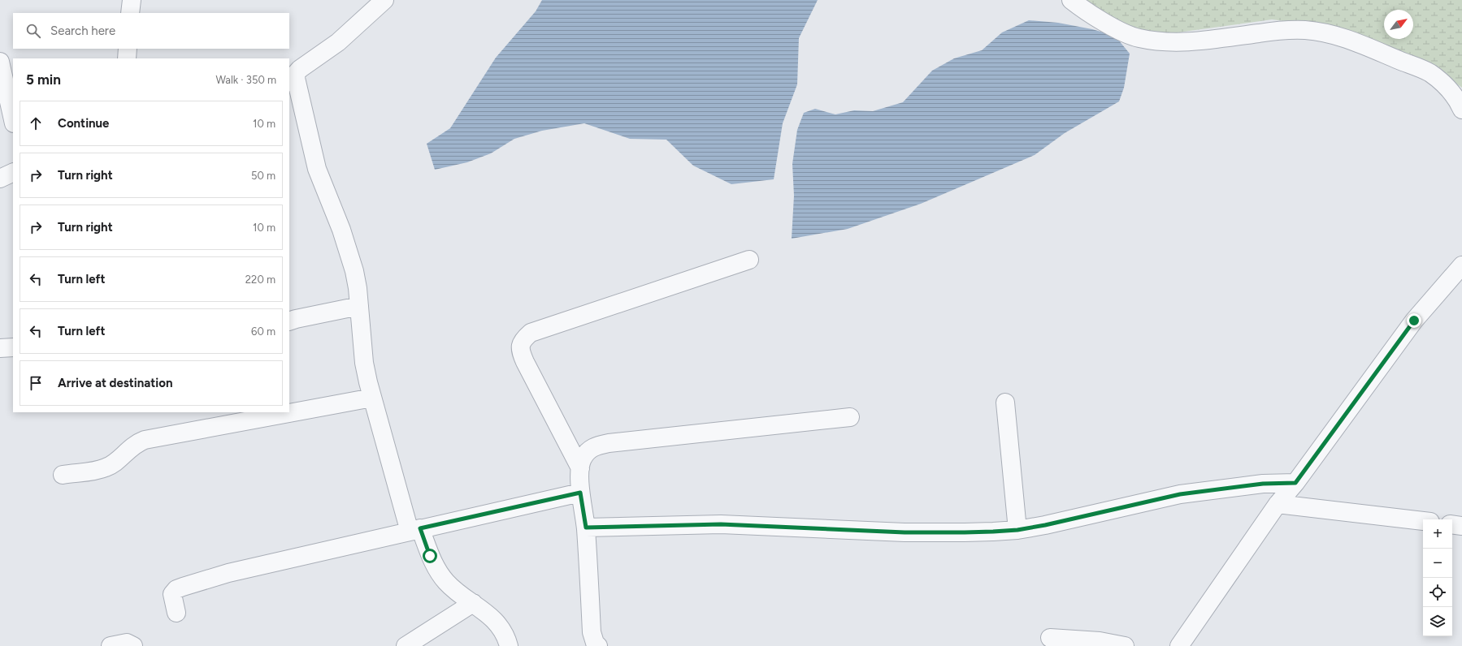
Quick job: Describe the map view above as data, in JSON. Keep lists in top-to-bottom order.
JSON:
{
  "north": "top right",
  "page": {
    "search": "Search here",
    "heading": ["5 min", "Walk · 350 m"],
    "list": [
      ["Continue", "10 m"],
      ["Turn right", "50 m"],
      ["Turn right", "10 m"],
      ["Turn left", "220 m"],
      ["Turn left", "60 m"],
      "Arrive at destination"
    ],
    "map_buttons": ["+", "−"]
  }
}
